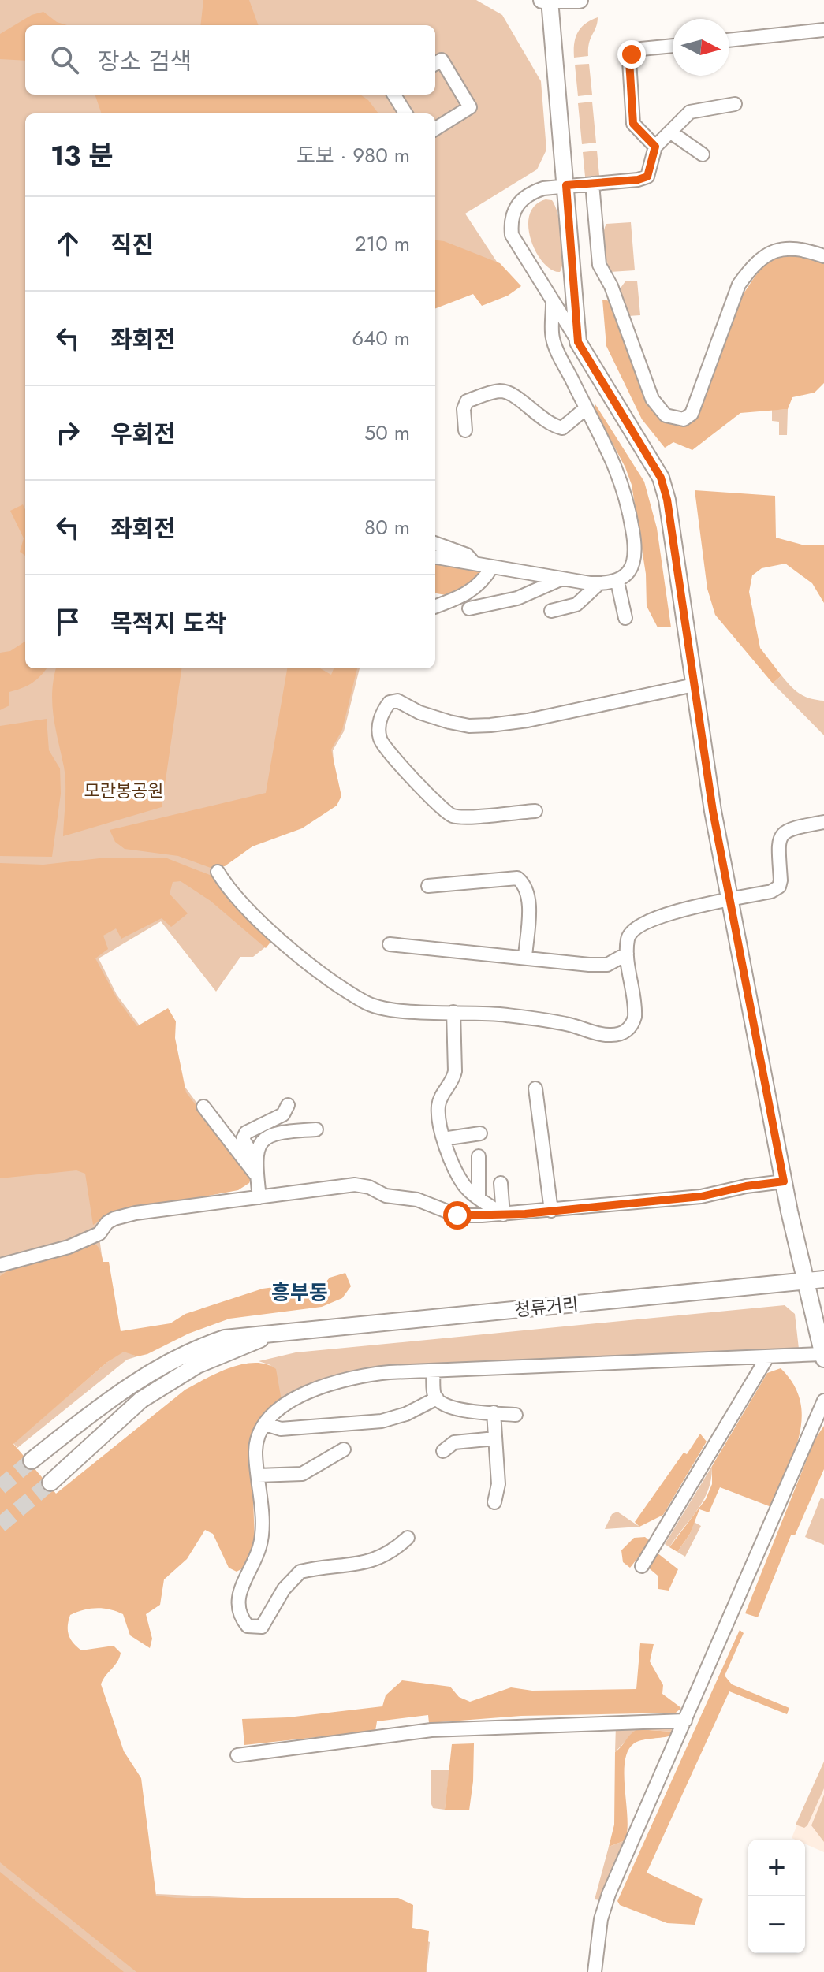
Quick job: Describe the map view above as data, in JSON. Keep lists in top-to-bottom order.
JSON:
{
  "streets": {
    "main road": ["청류거리"]
  },
  "districts": ["흥부동"],
  "parks": ["모란봉공원"],
  "north": "right",
  "page": {
    "search": "장소 검색",
    "heading": ["13 분", "도보 · 980 m"],
    "list": [
      ["직진", "210 m"],
      ["좌회전", "640 m"],
      ["우회전", "50 m"],
      ["좌회전", "80 m"],
      "목적지 도착"
    ],
    "map_buttons": ["+", "−"]
  }
}
